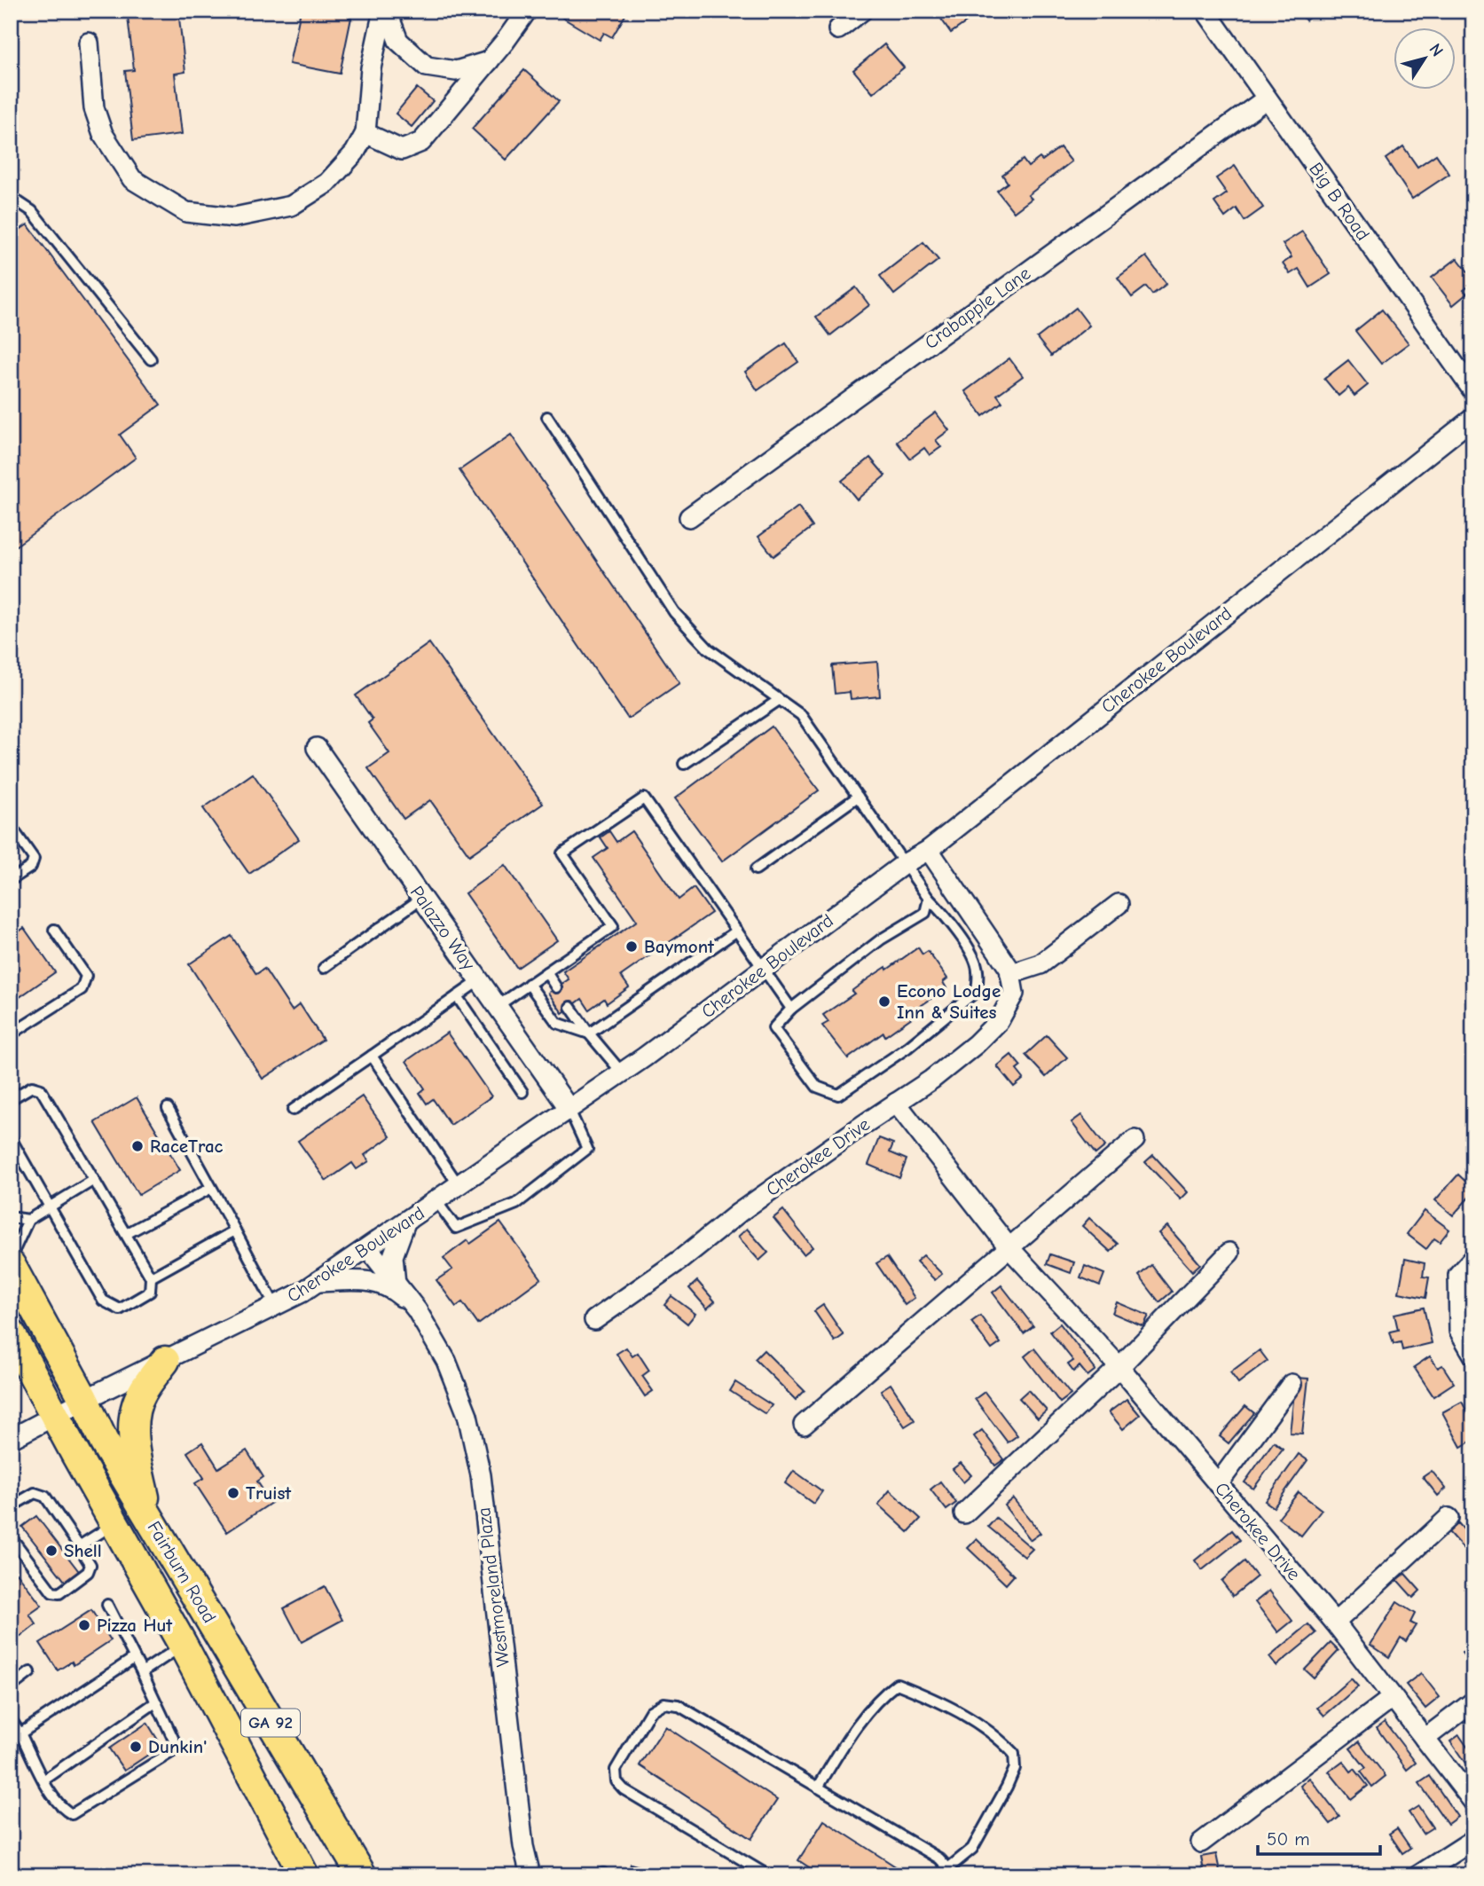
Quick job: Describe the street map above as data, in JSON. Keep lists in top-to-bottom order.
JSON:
{
  "streets": {
    "main road": ["Fairburn Road", "GA 92"],
    "street": [
      "Big B Road",
      "Crabapple Lane",
      "Cherokee Boulevard",
      "Palazzo Way",
      "Cherokee Drive",
      "Westmoreland Plaza"
    ]
  },
  "crossings": [
    ["Big B Road", "Crabapple Lane"],
    ["Cherokee Boulevard", "Palazzo Way"],
    ["Cherokee Boulevard", "Fairburn Road"],
    ["Cherokee Boulevard", "Westmoreland Plaza"]
  ],
  "places": [
    "Baymont",
    "Econo Lodge Inn & Suites",
    "RaceTrac",
    "Truist",
    "Shell",
    "Pizza Hut",
    "Dunkin'"
  ],
  "scale_bar": "50 m",
  "north": "top right"
}
